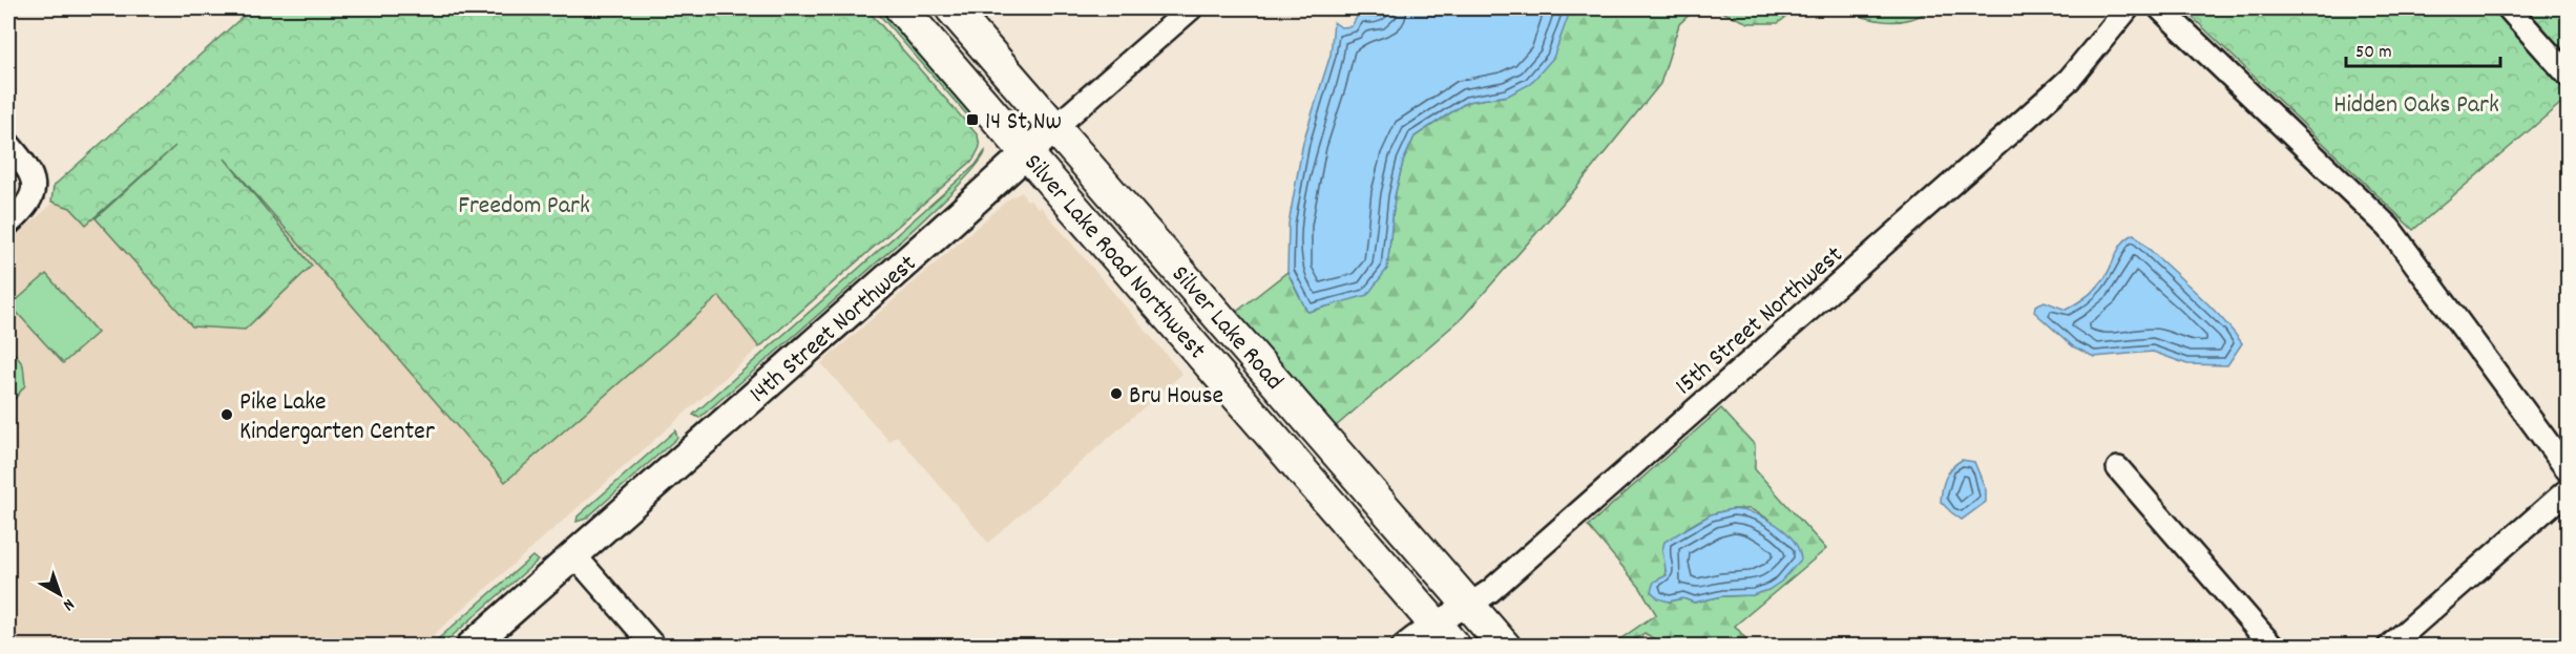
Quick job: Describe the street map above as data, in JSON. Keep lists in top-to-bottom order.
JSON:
{
  "streets": {
    "main road": ["Silver Lake Road Northwest", "Silver Lake Road"],
    "street": ["15th Street Northwest", "14th Street Northwest"]
  },
  "crossings": [
    ["Silver Lake Road Northwest", "15th Street Northwest"],
    ["Silver Lake Road Northwest", "14th Street Northwest"],
    ["15th Street Northwest", "Silver Lake Road"],
    ["Silver Lake Road", "14th Street Northwest"]
  ],
  "parks": ["Hidden Oaks Park", "Freedom Park"],
  "places": {
    "transit": ["14 St Nw"],
    "other": ["Bru House", "Pike Lake Kindergarten Center"]
  },
  "scale_bar": "50 m",
  "north": "bottom right"
}
